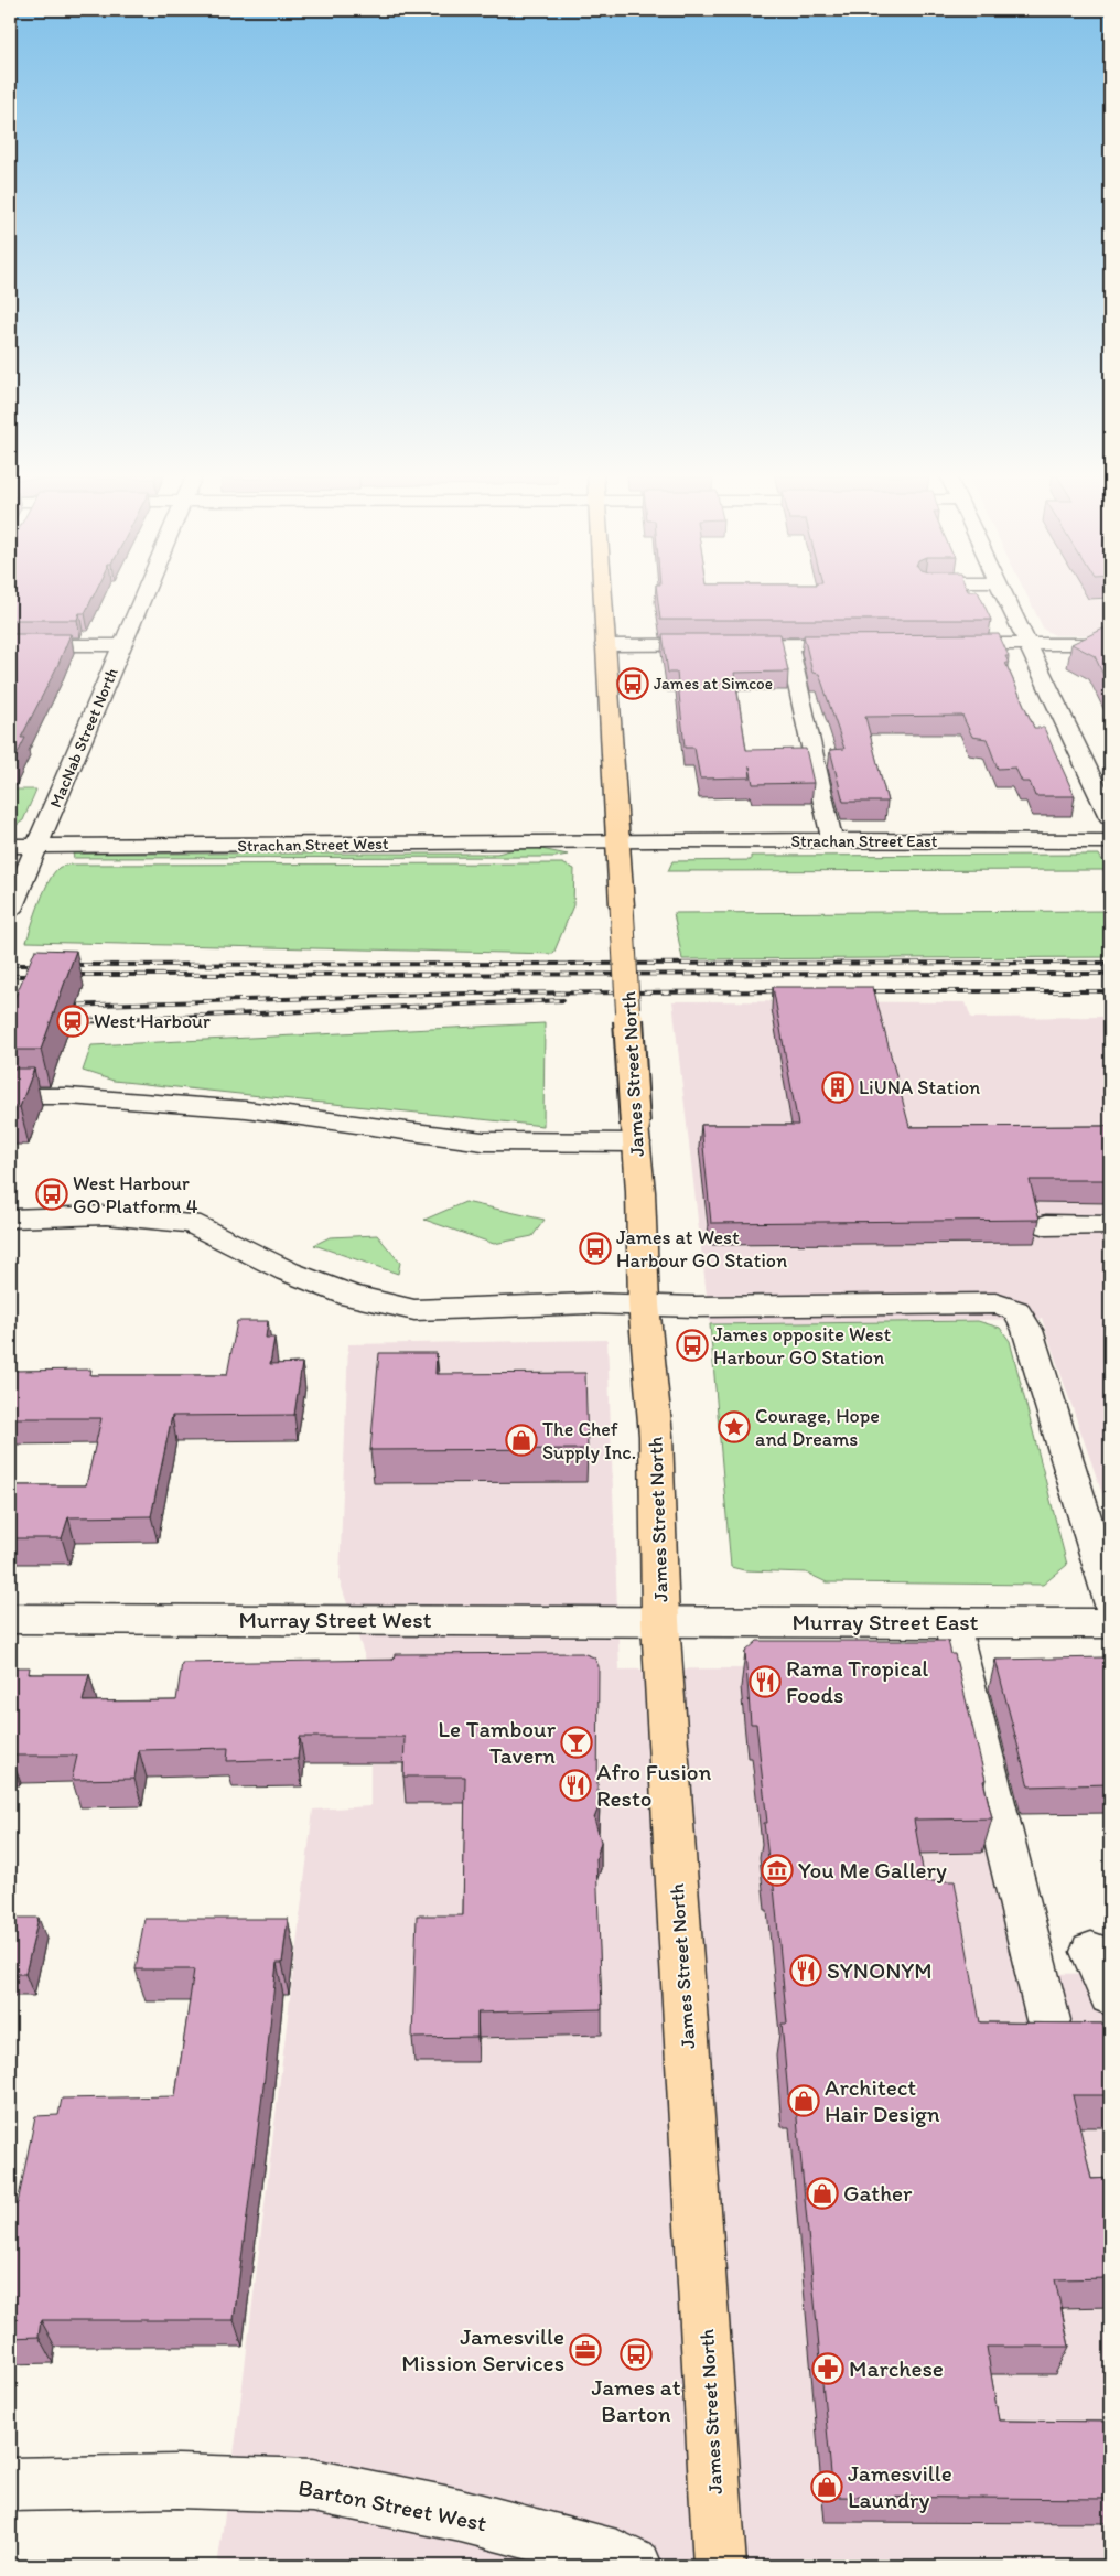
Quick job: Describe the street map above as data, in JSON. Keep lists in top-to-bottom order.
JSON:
{
  "streets": {
    "main road": ["James Street North"],
    "street": [
      "MacNab Street North",
      "Strachan Street East",
      "Strachan Street West",
      "Murray Street West",
      "Murray Street East",
      "Barton Street West"
    ]
  },
  "crossings": [
    ["MacNab Street North", "Strachan Street West"],
    ["Strachan Street East", "Strachan Street West"],
    ["Strachan Street East", "James Street North"],
    ["Strachan Street West", "James Street North"],
    ["James Street North", "Murray Street West"],
    ["James Street North", "Murray Street East"],
    ["Murray Street West", "Murray Street East"]
  ],
  "places": {
    "bus stop": [
      "James at Simcoe",
      "West Harbour GO Platform 4",
      "James at West Harbour GO Station",
      "James opposite West Harbour GO Station",
      "James at Barton"
    ],
    "station": ["West Harbour"],
    "building": ["LiUNA Station"],
    "place": ["Courage, Hope and Dreams"],
    "shop": [
      "The Chef Supply Inc.",
      "Architect Hair Design",
      "Gather",
      "Jamesville Laundry"
    ],
    "restaurant": ["Rama Tropical Foods", "Afro Fusion Resto", "SYNONYM"],
    "bar": ["Le Tambour Tavern"],
    "museum": ["You Me Gallery"],
    "office": ["Jamesville Mission Services"],
    "pharmacy": ["Marchese"]
  }
}
